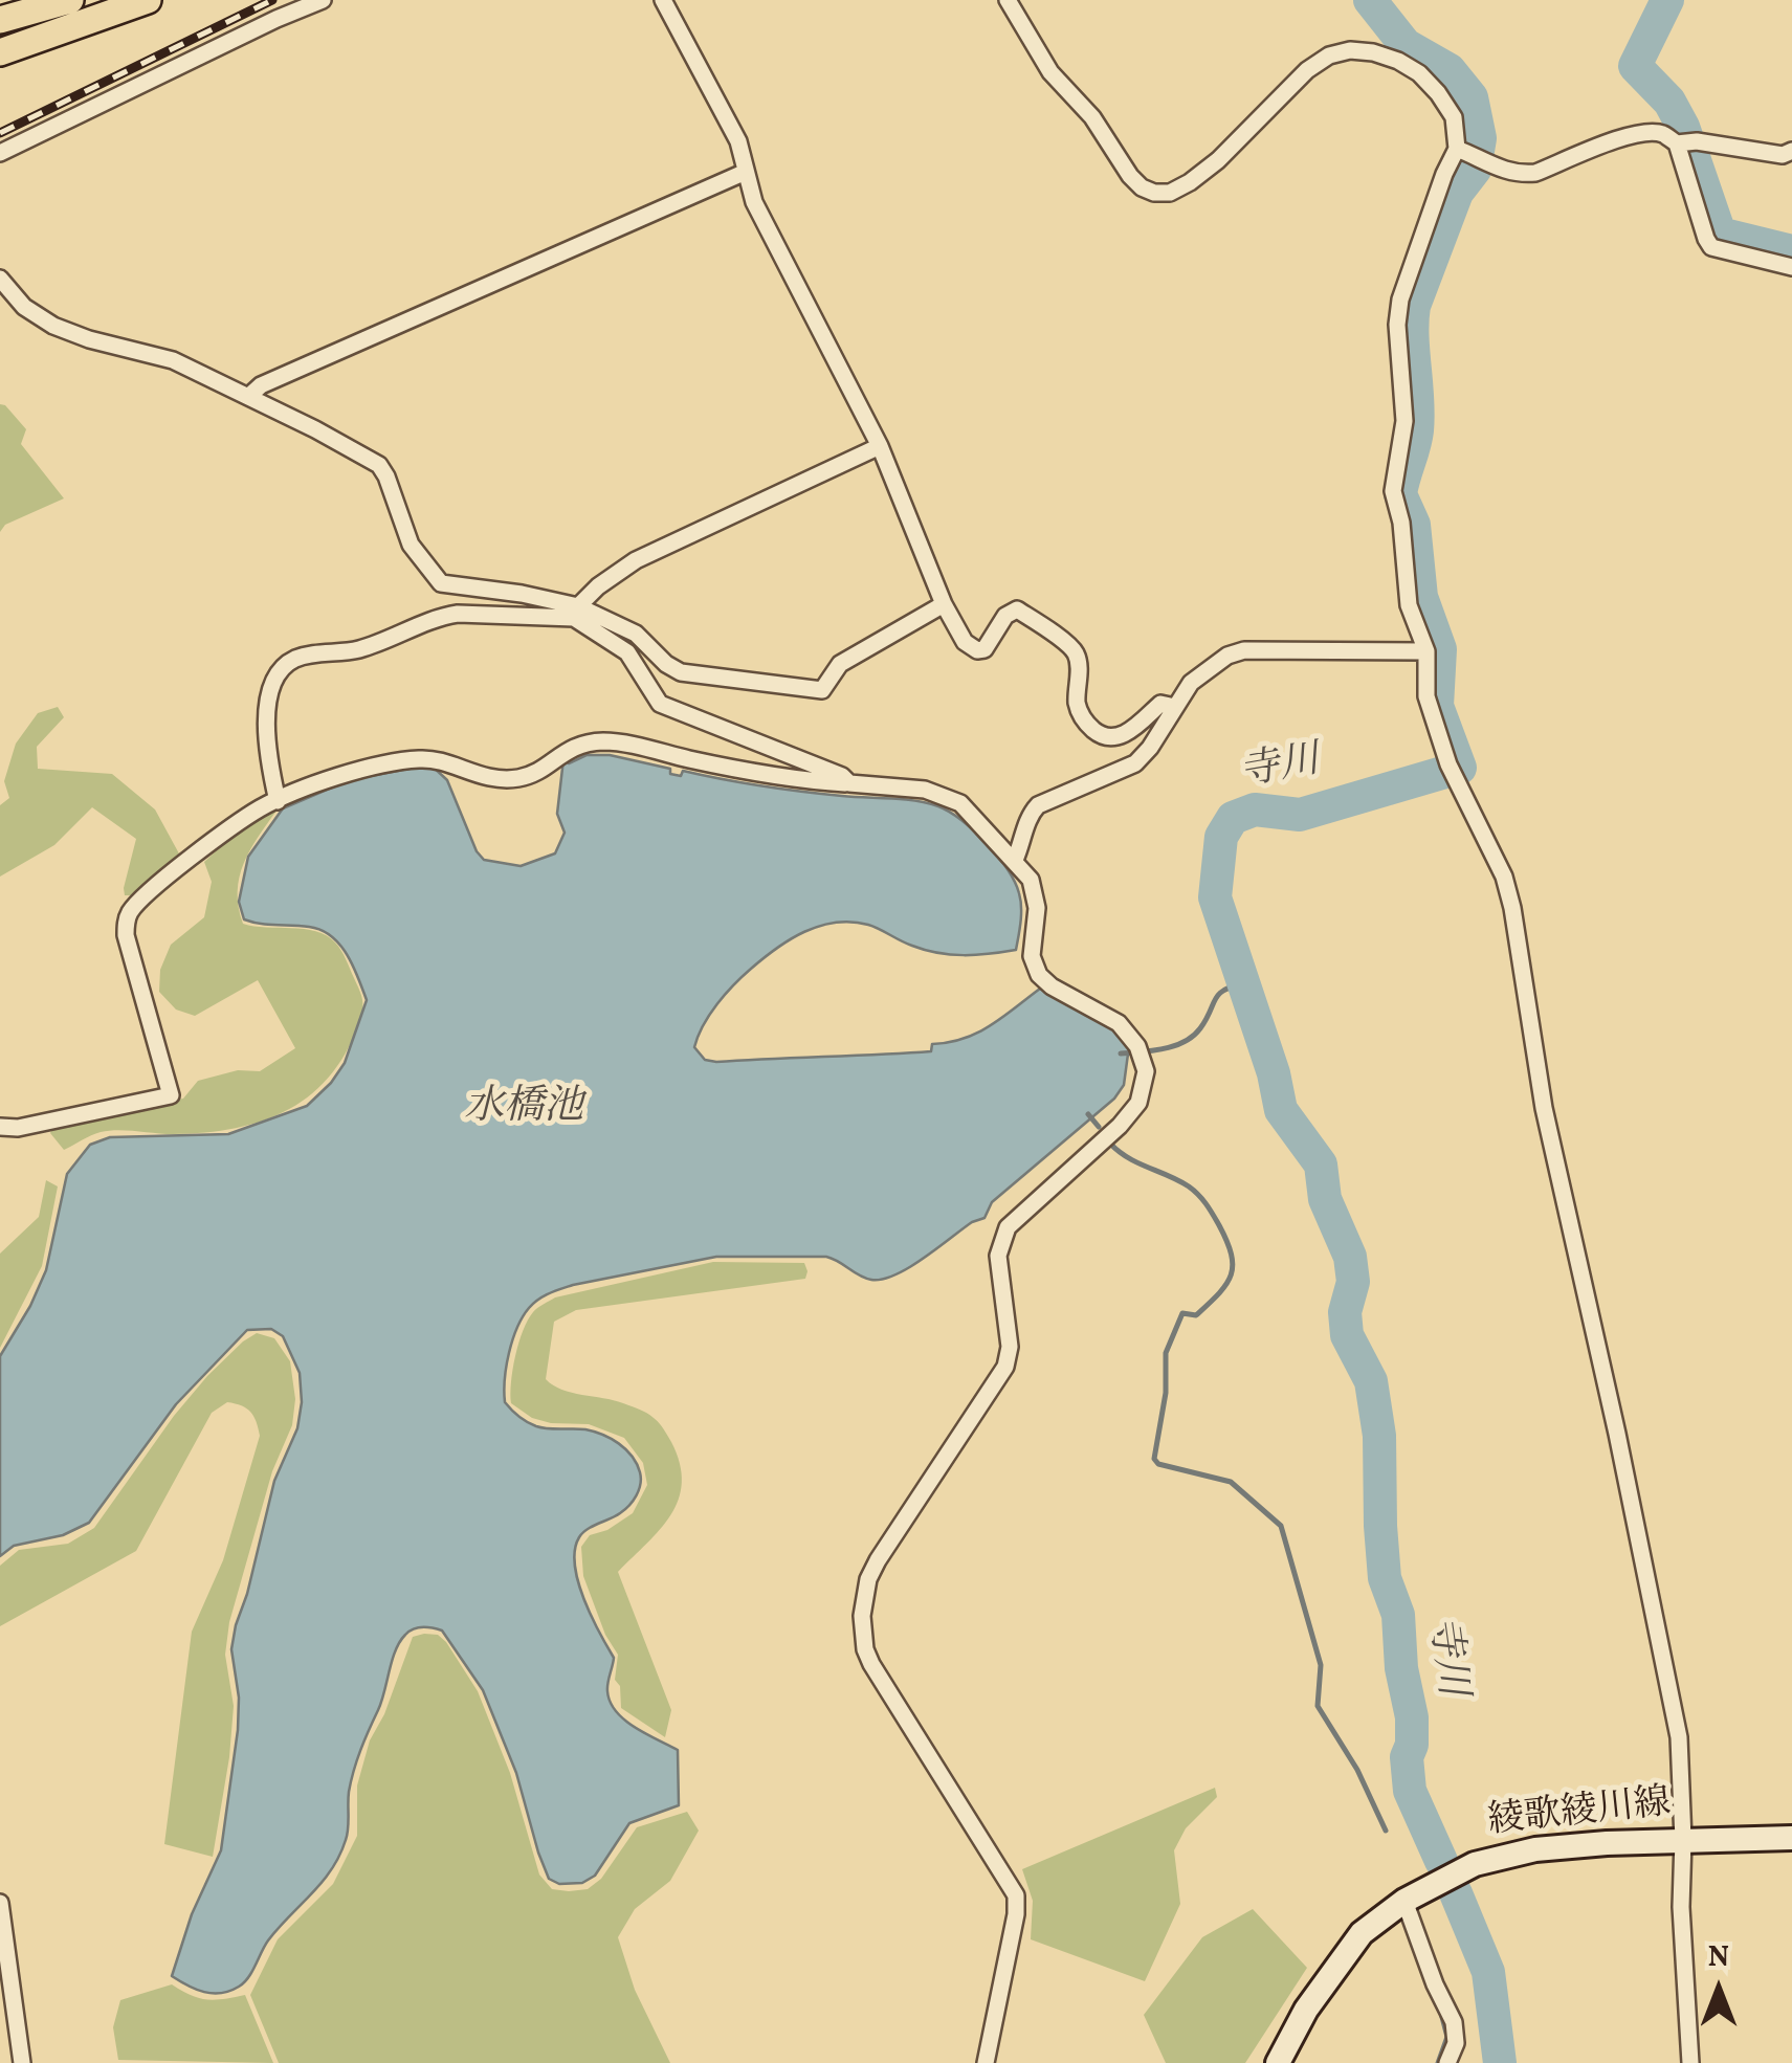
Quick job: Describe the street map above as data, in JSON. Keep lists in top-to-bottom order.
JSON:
{
  "streets": {
    "main road": ["綾歌綾川線"]
  },
  "water": ["寺川", "水橋池"],
  "north": "top"
}
